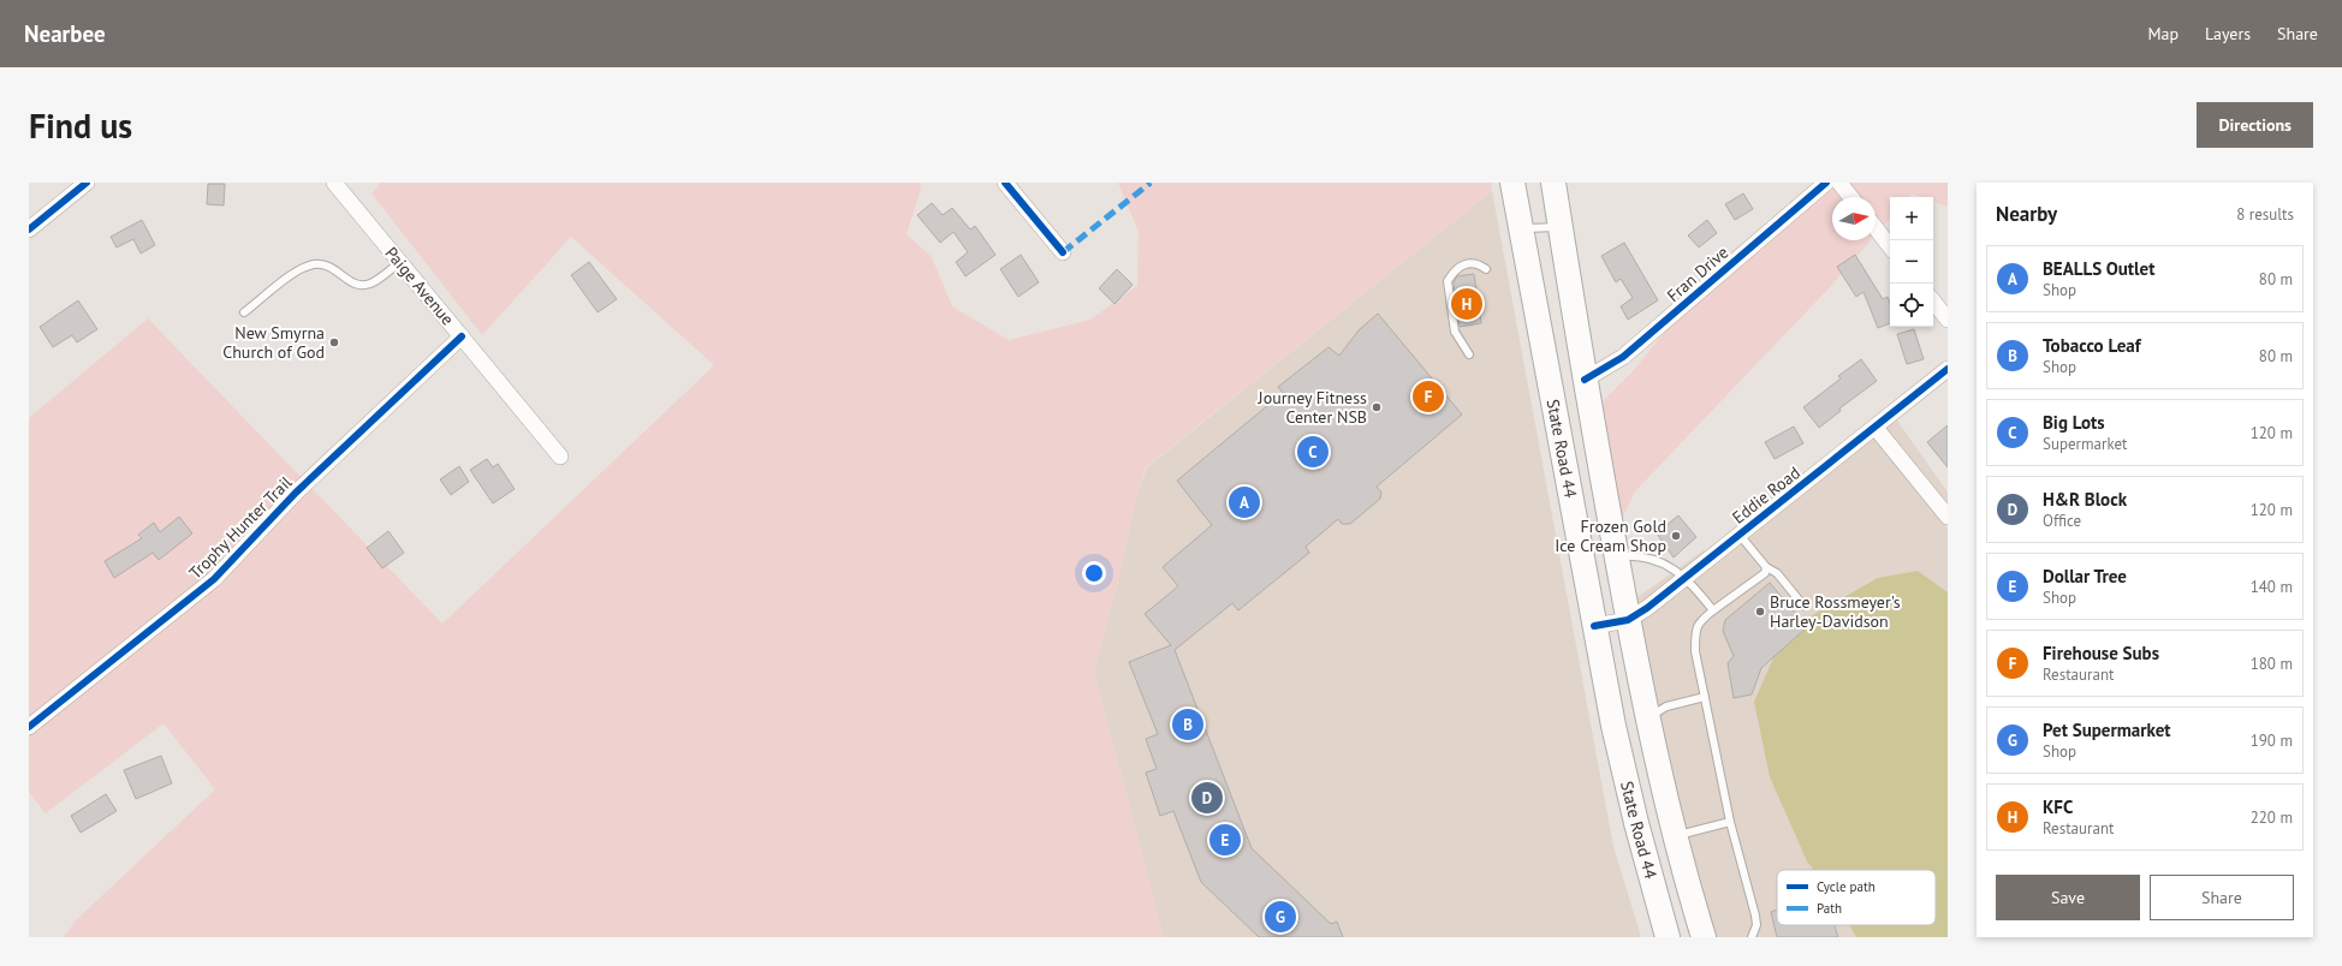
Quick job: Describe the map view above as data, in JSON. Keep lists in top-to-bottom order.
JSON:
{
  "streets": {
    "main road": ["State Road 44"],
    "street": [
      "Fran Drive",
      "Paige Avenue",
      "Eddie Road",
      "Trophy Hunter Trail"
    ]
  },
  "crossings": [
    ["Fran Drive", "State Road 44"],
    ["Paige Avenue", "Trophy Hunter Trail"],
    ["State Road 44", "Eddie Road"]
  ],
  "places": [
    "New Smyrna Church of God",
    "Journey Fitness Center NSB",
    "Frozen Gold Ice Cream Shop",
    "Bruce Rossmeyer's Harley-Davidson"
  ],
  "legend": ["Cycle path", "Path"],
  "north": "right",
  "page": {
    "header": "Nearbee",
    "nav": ["Map", "Layers", "Share"],
    "buttons": [
      "Directions",
      ["Save", "Share"]
    ],
    "title": "Find us",
    "heading": ["Nearby", "8 results"],
    "map_buttons": ["+", "−"],
    "list": [
      {
        "mark": "A",
        "name": "BEALLS Outlet",
        "note": "Shop",
        "value": "80 m"
      },
      {
        "mark": "B",
        "name": "Tobacco Leaf",
        "note": "Shop",
        "value": "80 m"
      },
      {
        "mark": "C",
        "name": "Big Lots",
        "note": "Supermarket",
        "value": "120 m"
      },
      {
        "mark": "D",
        "name": "H&R Block",
        "note": "Office",
        "value": "120 m"
      },
      {
        "mark": "E",
        "name": "Dollar Tree",
        "note": "Shop",
        "value": "140 m"
      },
      {
        "mark": "F",
        "name": "Firehouse Subs",
        "note": "Restaurant",
        "value": "180 m"
      },
      {
        "mark": "G",
        "name": "Pet Supermarket",
        "note": "Shop",
        "value": "190 m"
      },
      {
        "mark": "H",
        "name": "KFC",
        "note": "Restaurant",
        "value": "220 m"
      }
    ],
    "pins": [
      "H",
      "F",
      "C",
      "A",
      "B",
      "D",
      "E",
      "G"
    ]
  }
}
